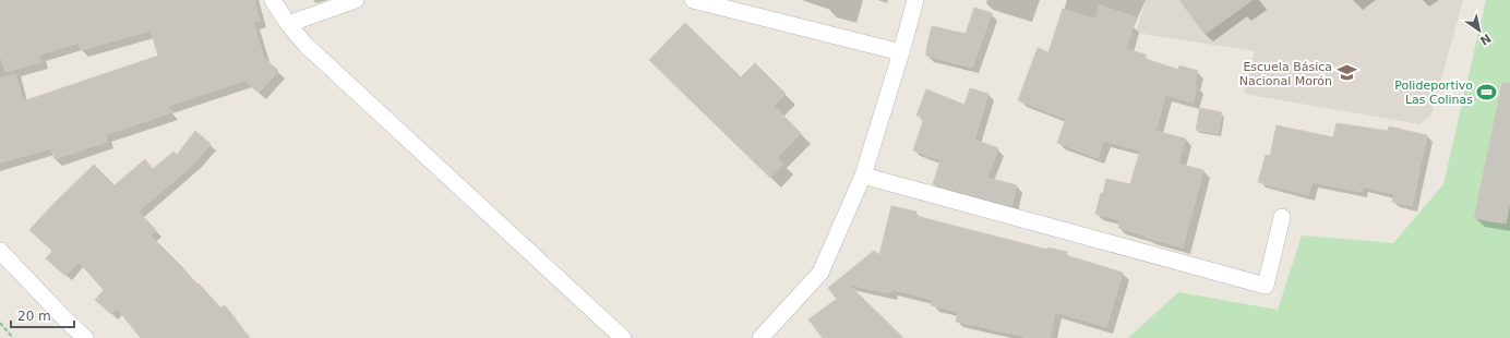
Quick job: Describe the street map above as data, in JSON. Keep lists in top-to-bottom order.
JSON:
{
  "places": {
    "school or university": ["Escuela Básica Nacional Morón"],
    "sports": ["Polideportivo Las Colinas"]
  },
  "scale_bar": "20 m",
  "north": "bottom right"
}
